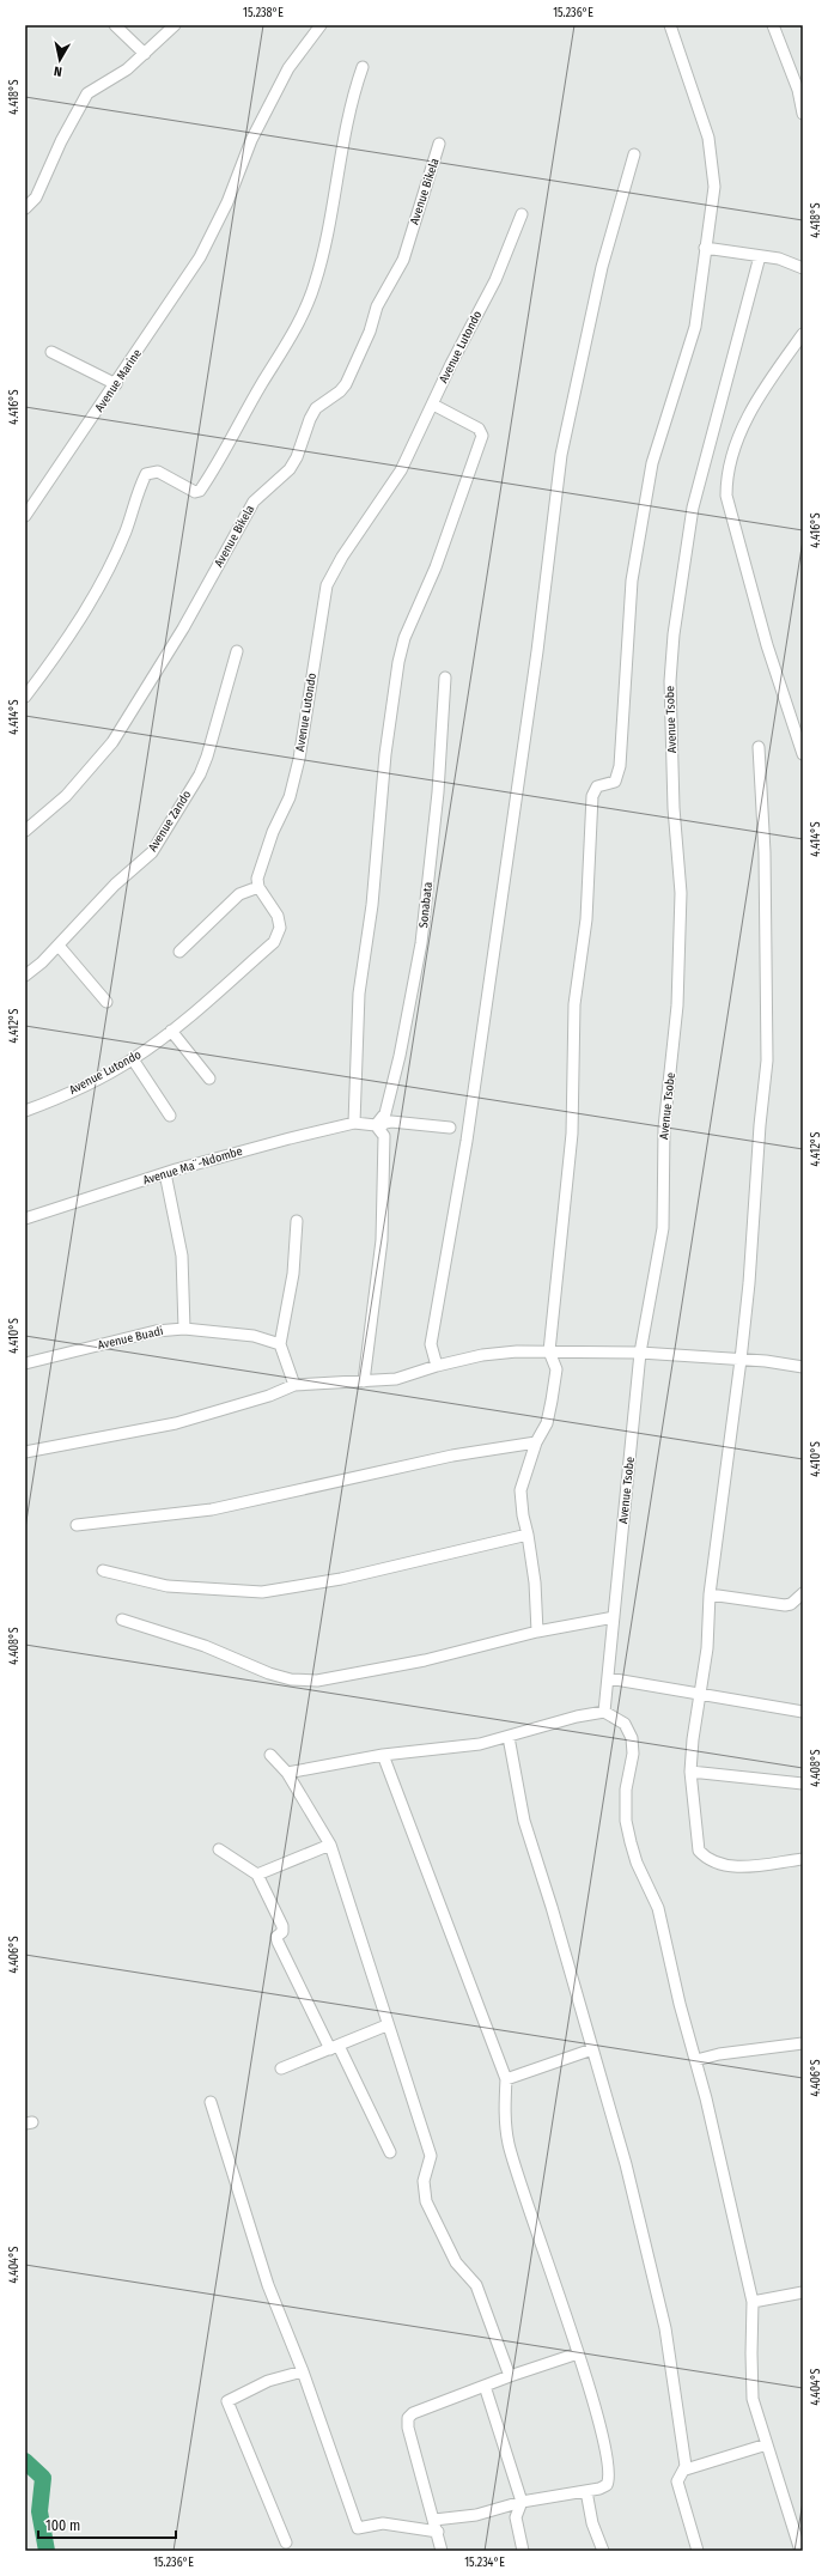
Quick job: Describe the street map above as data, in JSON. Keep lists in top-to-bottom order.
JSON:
{
  "streets": {
    "street": [
      "Avenue Bikela",
      "Avenue Lutondo",
      "Avenue Marine",
      "Avenue Tsobe",
      "Avenue Zando",
      "Sonabata",
      "Avenue Ma¨-Ndombe",
      "Avenue Buadi"
    ]
  },
  "scale_bar": "100 m",
  "north": "bottom",
  "coordinates": [
    "15.238°E",
    "15.236°E",
    "4.418°S",
    "4.416°S",
    "4.414°S",
    "4.412°S",
    "4.410°S",
    "4.408°S",
    "4.406°S",
    "4.404°S",
    "15.234°E"
  ]
}
